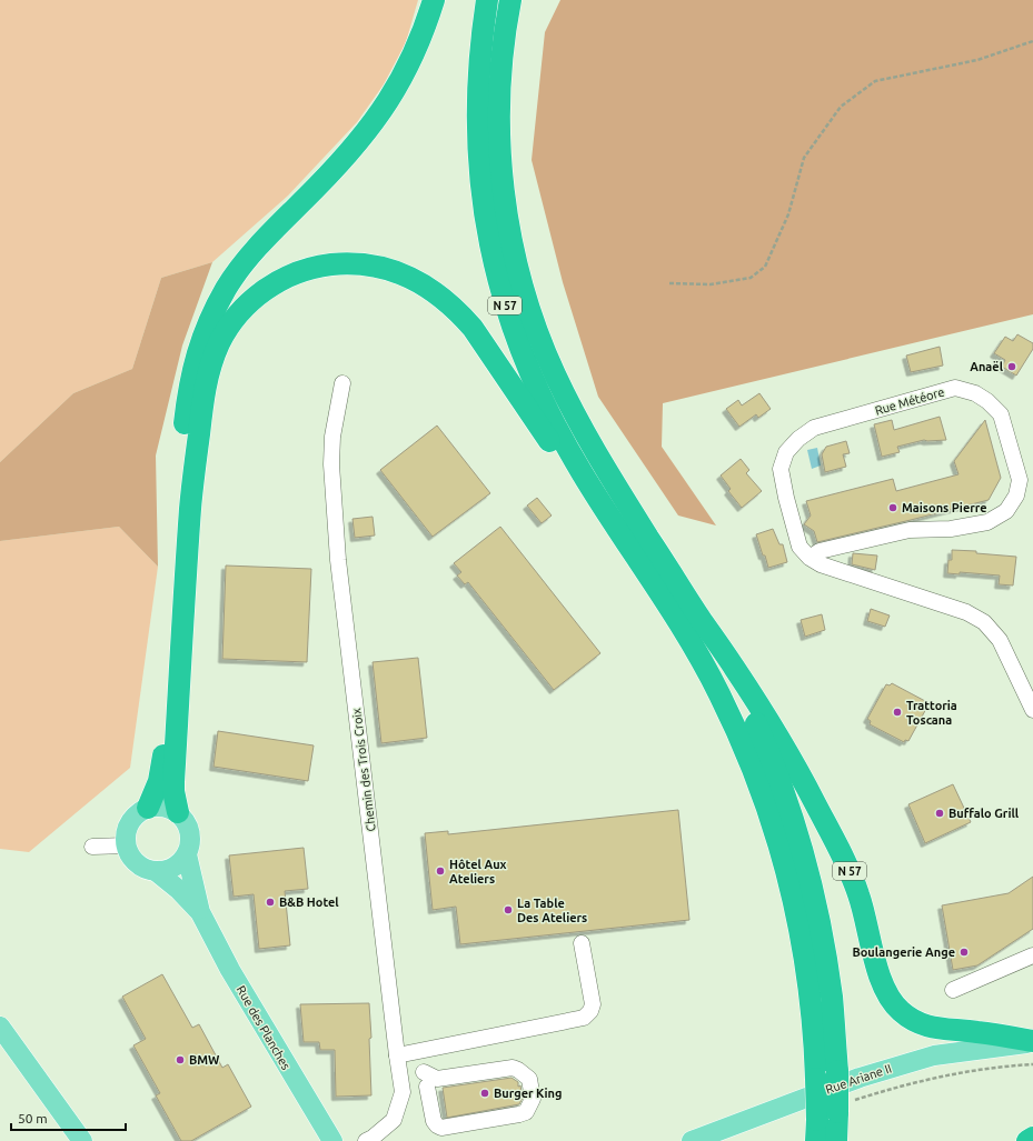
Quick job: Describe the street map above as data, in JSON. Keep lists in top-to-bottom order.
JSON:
{
  "streets": {
    "highway": ["N 57"],
    "main road": ["Rue des Planches", "Rue Ariane II"],
    "street": ["Rue Météore", "Chemin des Trois Croix"]
  },
  "crossings": [
    ["N 57", "Rue Ariane II"]
  ],
  "places": [
    "Anaël",
    "Maisons Pierre",
    "Trattoria Toscana",
    "Buffalo Grill",
    "Hôtel Aux Ateliers",
    "B&B Hotel",
    "La Table Des Ateliers",
    "Boulangerie Ange",
    "BMW",
    "Burger King"
  ],
  "scale_bar": "50 m"
}
